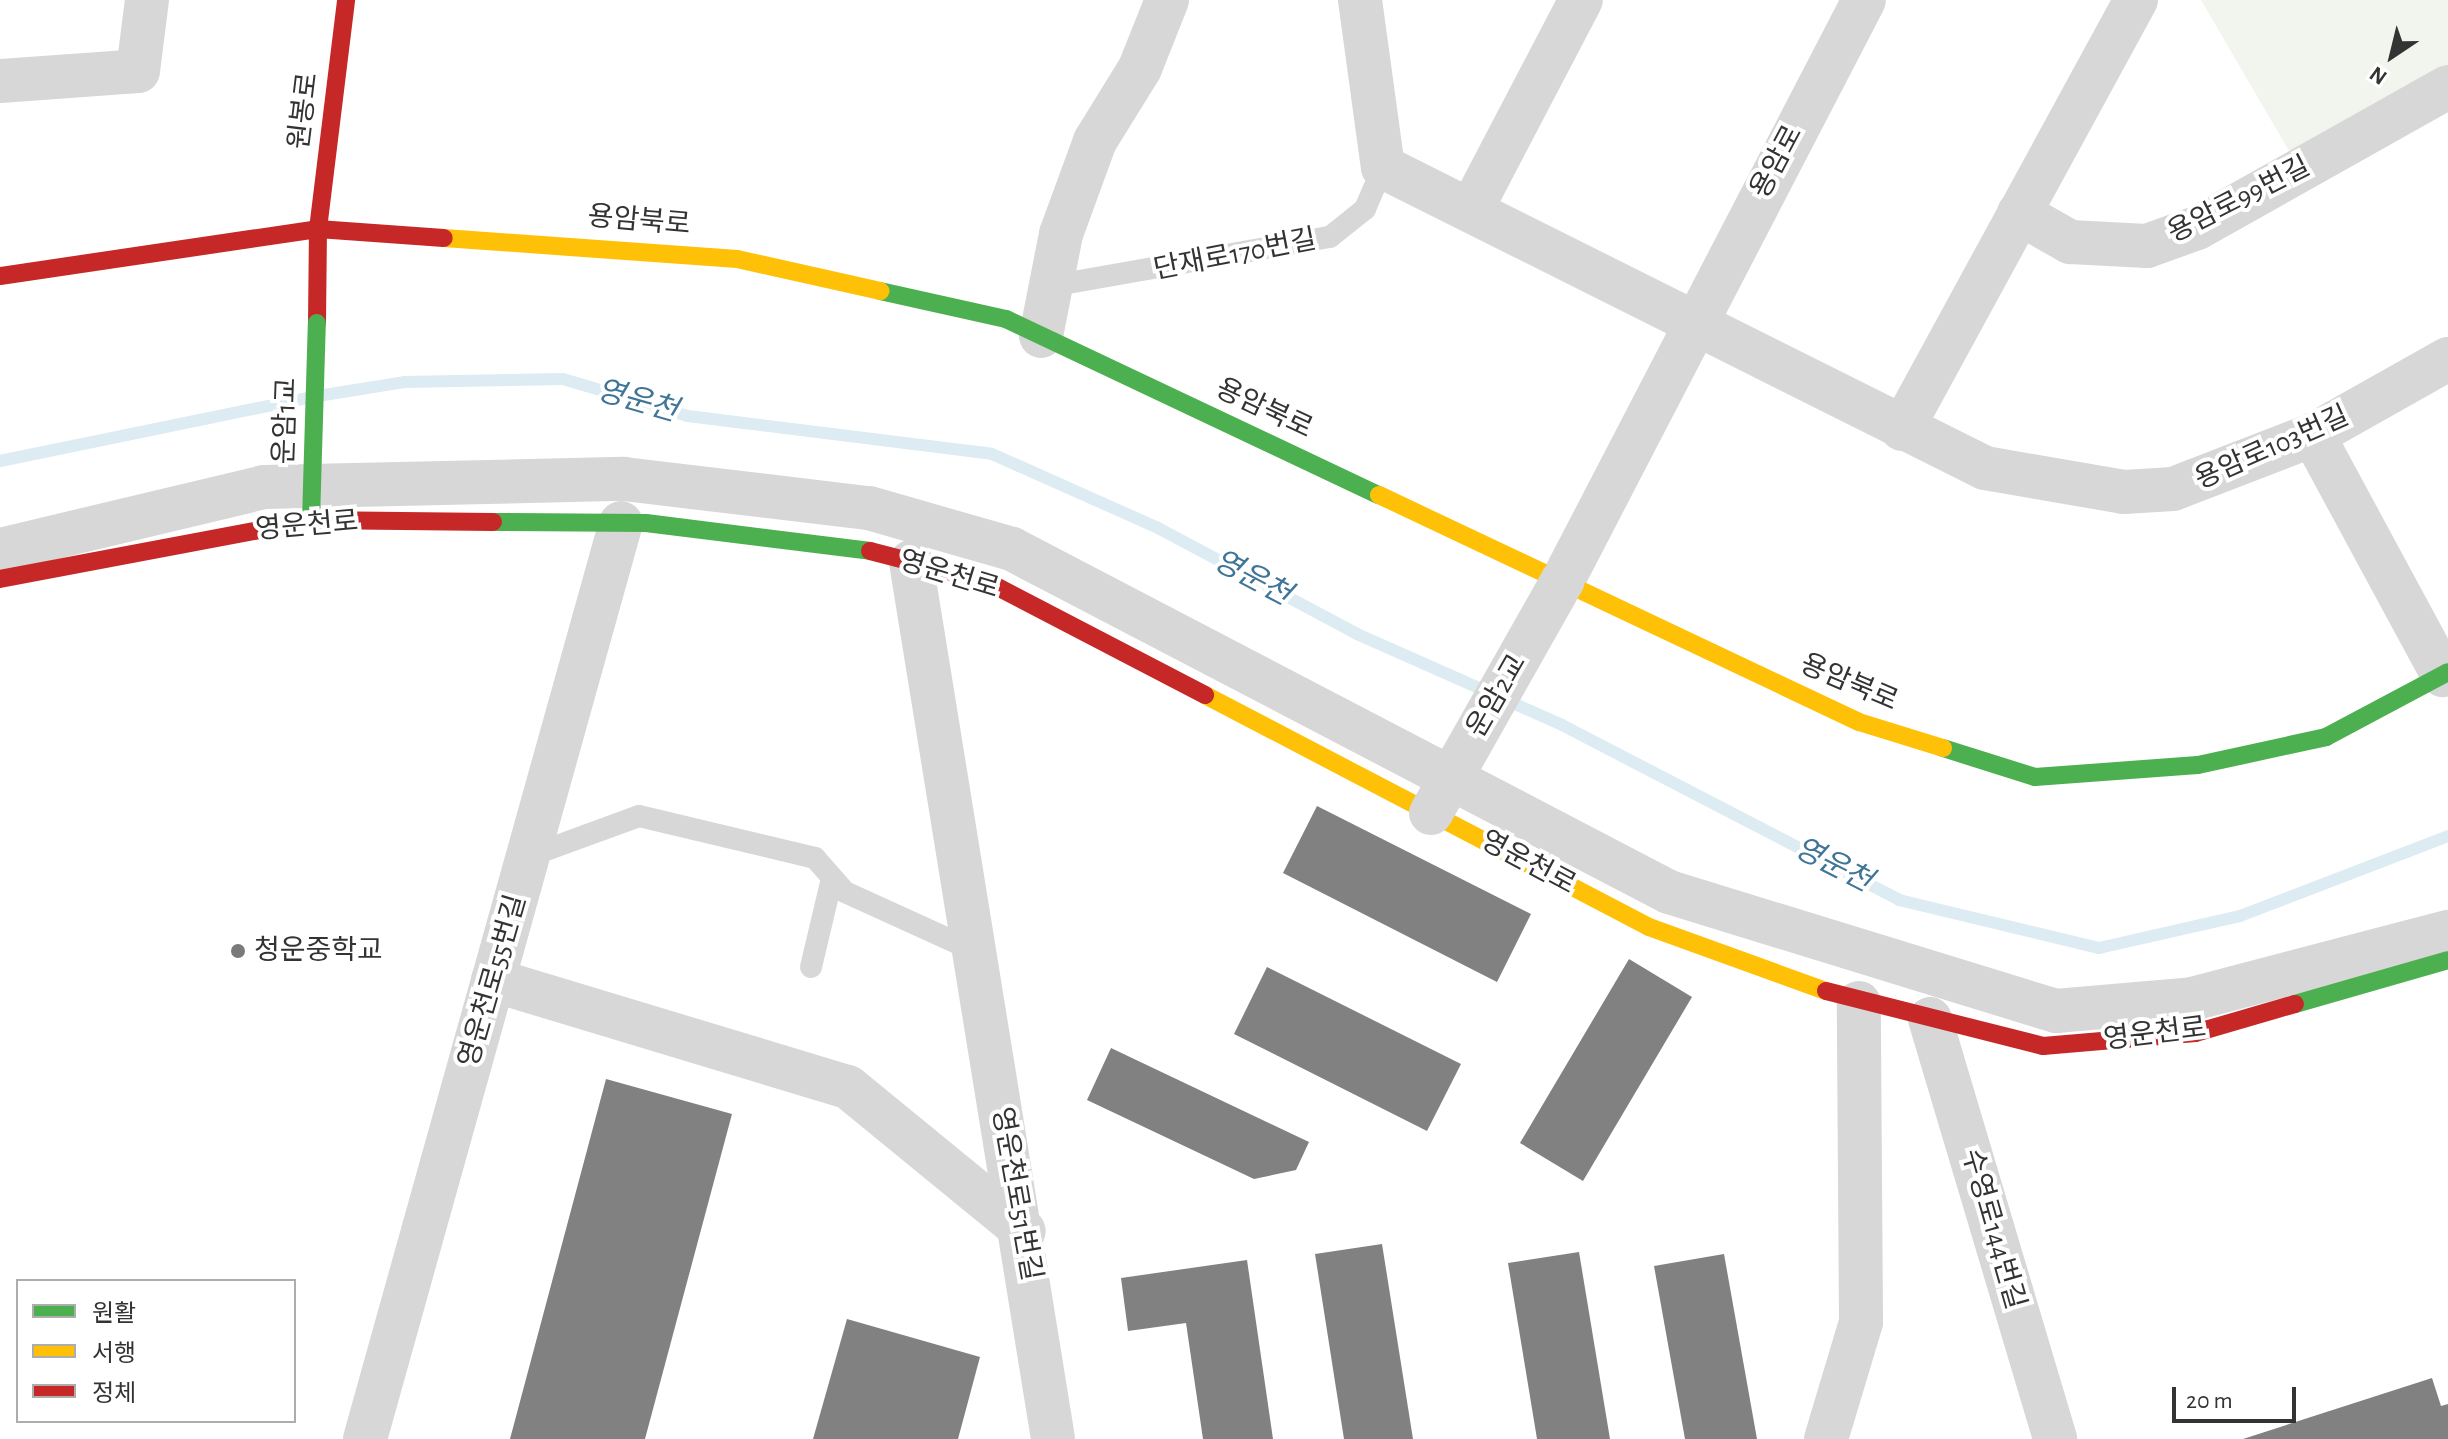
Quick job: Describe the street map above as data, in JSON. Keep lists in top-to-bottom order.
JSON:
{
  "streets": {
    "street": [
      "원봉로",
      "용암로",
      "용암로99번길",
      "용암북로",
      "운암1교",
      "용암로103번길",
      "영운천로",
      "운암2교",
      "영운천로55번길",
      "영운천로51번길",
      "수영로144번길"
    ],
    "lane": ["단재로170번길"]
  },
  "crossings": [
    ["원봉로", "용암북로"],
    ["원봉로", "운암1교"],
    ["용암로", "용암북로"],
    ["용암로", "용암로103번길"],
    ["용암로", "운암2교"],
    ["용암북로", "운암2교"],
    ["운암1교", "영운천로"],
    ["영운천로", "운암2교"],
    ["영운천로", "영운천로55번길"],
    ["영운천로", "영운천로51번길"],
    ["영운천로", "수영로144번길"]
  ],
  "water": ["영운천"],
  "places": ["청운중학교"],
  "legend": ["원활", "서행", "정체"],
  "scale_bar": "20 m",
  "north": "bottom left"
}
